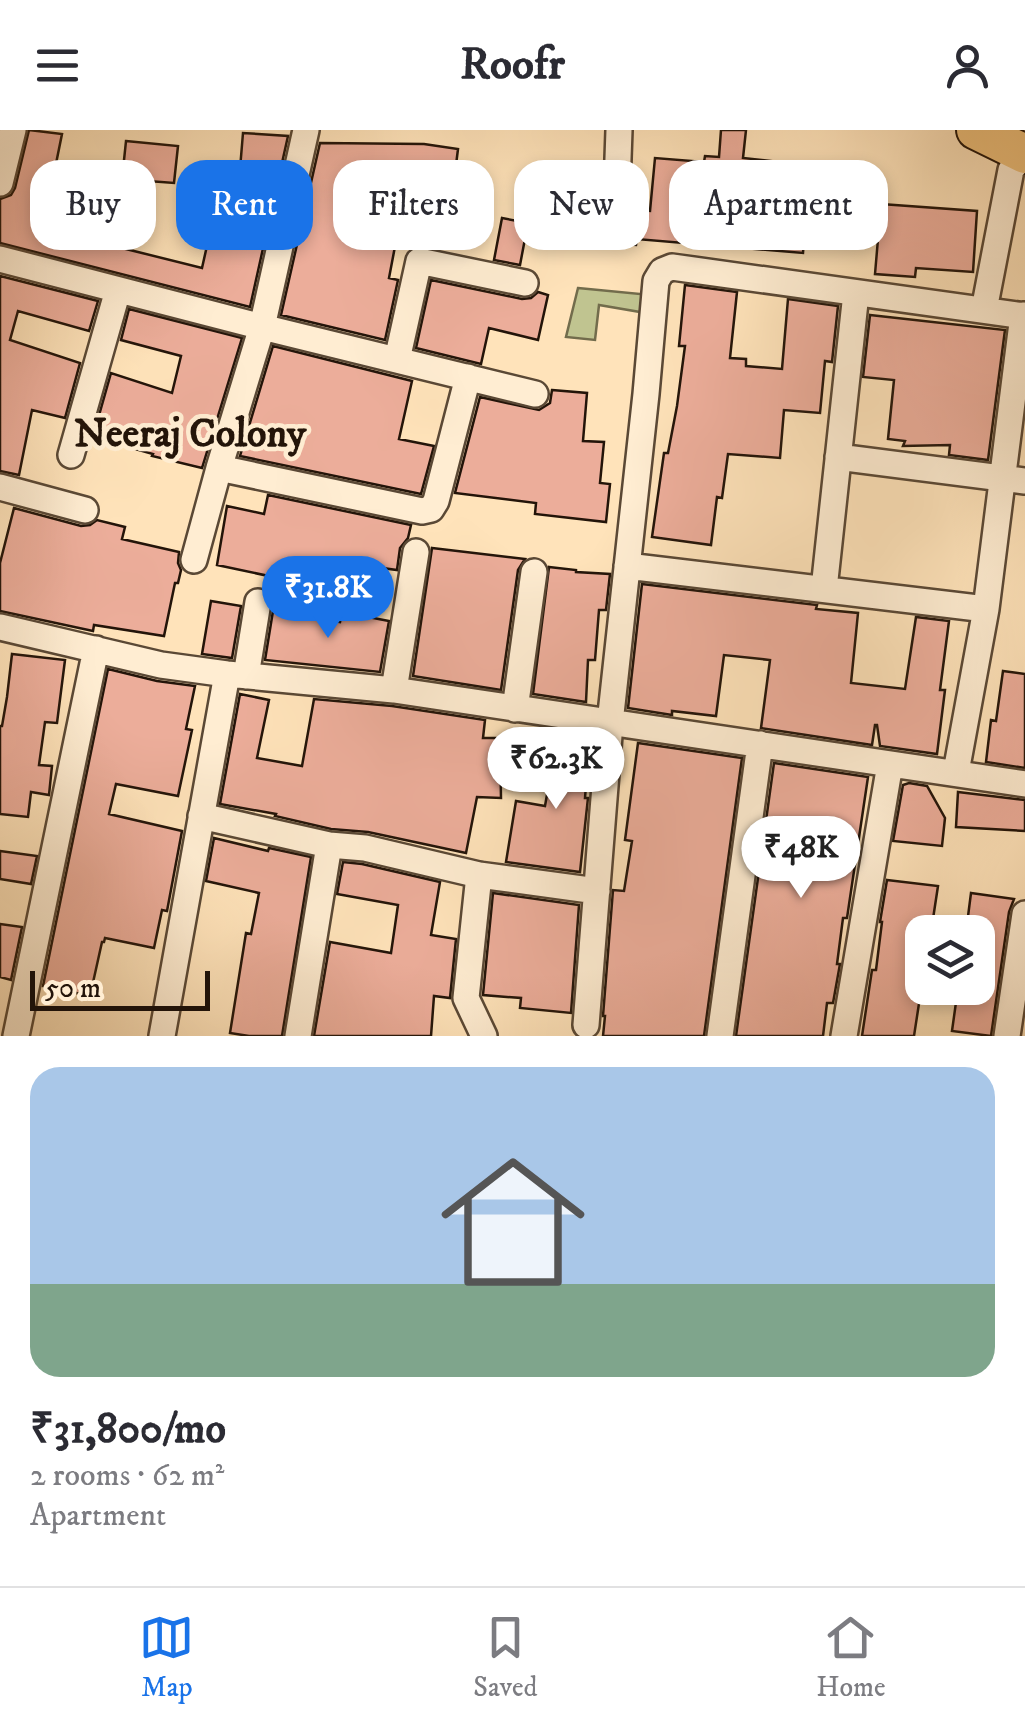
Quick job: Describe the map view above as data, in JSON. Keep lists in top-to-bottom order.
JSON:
{
  "districts": ["Neeraj Colony"],
  "scale_bar": "50 m",
  "page": {
    "header": "Roofr",
    "chip": [
      "Buy",
      "Rent",
      "Filters",
      "New",
      "Apartment"
    ],
    "price": ["₹31.8K", "₹62.3K", "₹48K"],
    "scale": "50 m",
    "list": [
      {
        "name": "₹31,800/mo",
        "note": "2 rooms · 62 m² · Apartment"
      }
    ],
    "tabs": ["Map", "Saved", "Home"]
  }
}
